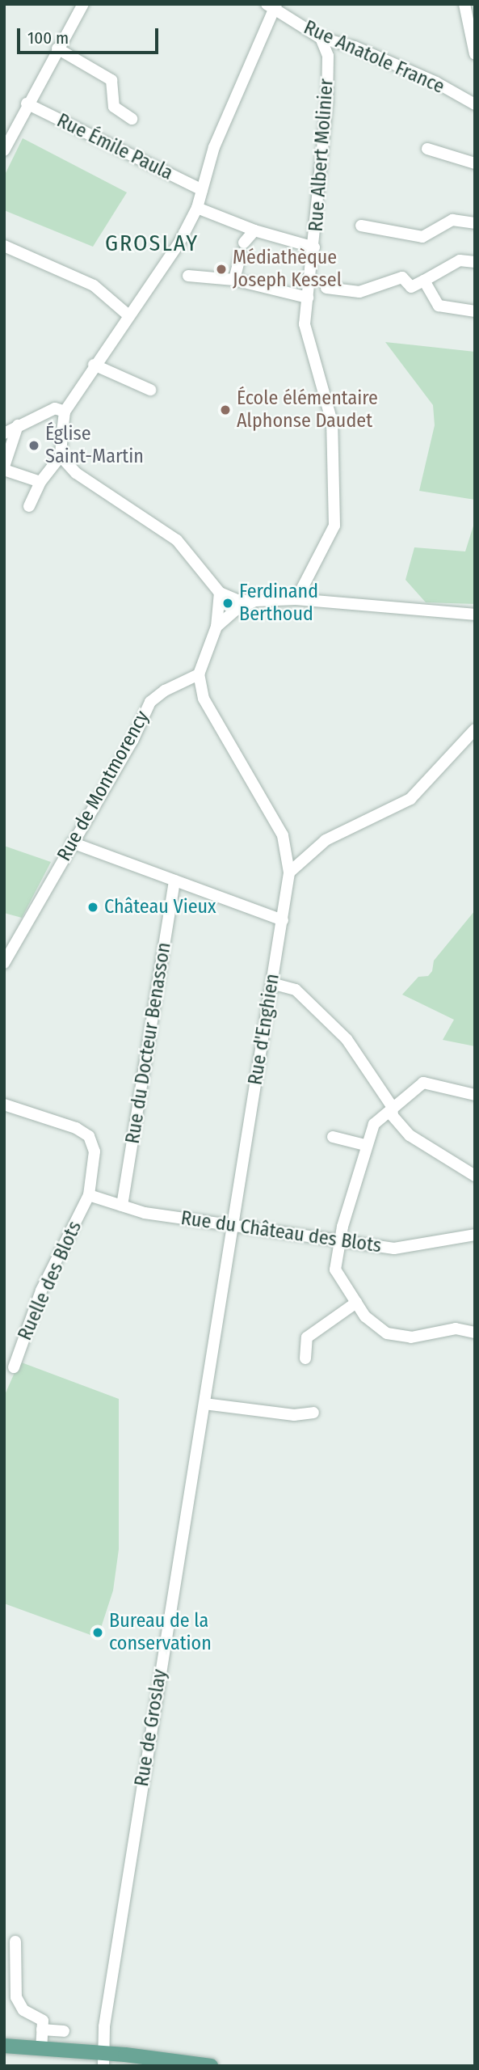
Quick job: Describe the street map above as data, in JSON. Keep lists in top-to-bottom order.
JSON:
{
  "streets": {
    "street": [
      "Rue Anatole France",
      "Rue Émile Paula",
      "Rue Albert Molinier",
      "Rue de Montmorency",
      "Rue d'Enghien",
      "Rue du Docteur Benasson",
      "Rue du Château des Blots",
      "Ruelle des Blots",
      "Rue de Groslay"
    ]
  },
  "crossings": [
    ["Rue Anatole France", "Rue Albert Molinier"],
    ["Rue de Montmorency", "Rue d'Enghien"],
    ["Rue d'Enghien", "Rue du Château des Blots"],
    ["Rue d'Enghien", "Rue de Groslay"],
    ["Rue du Docteur Benasson", "Rue du Château des Blots"],
    ["Rue du Château des Blots", "Ruelle des Blots"]
  ],
  "districts": ["GROSLAY"],
  "places": [
    "Médiathèque Joseph Kessel",
    "École élémentaire Alphonse Daudet",
    "Église Saint-Martin",
    "Ferdinand Berthoud",
    "Château Vieux",
    "Bureau de la conservation"
  ],
  "scale_bar": "100 m"
}
